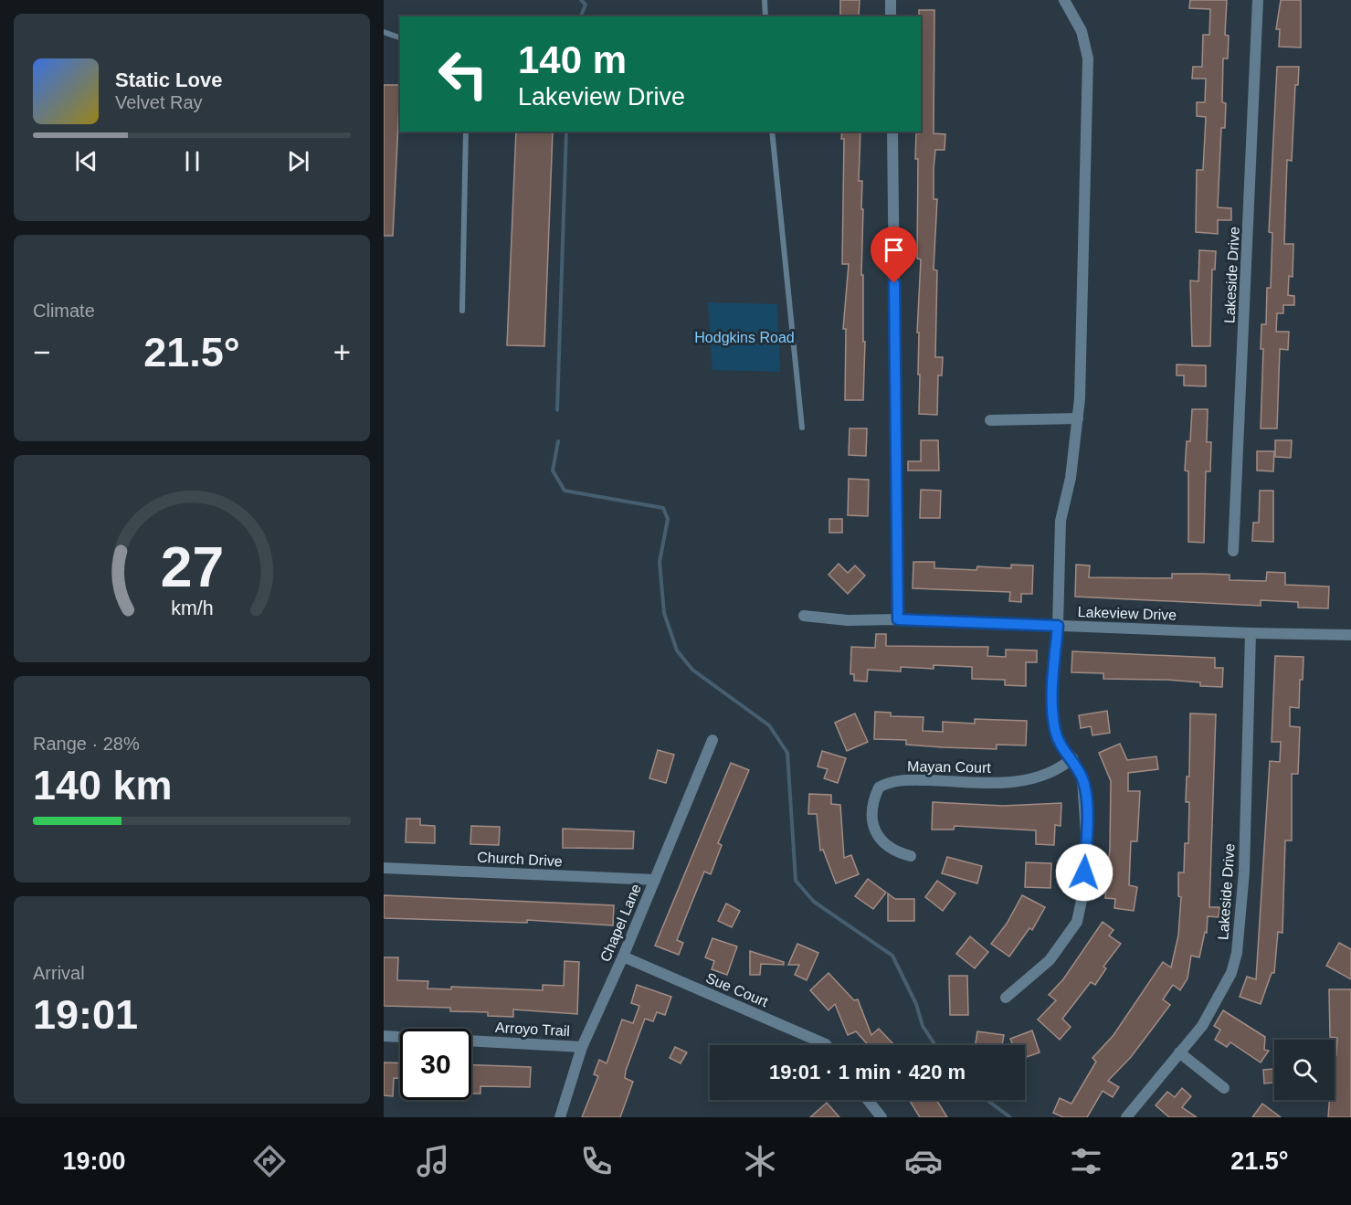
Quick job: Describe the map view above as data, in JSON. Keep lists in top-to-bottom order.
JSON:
{
  "streets": {
    "street": [
      "Lakeside Drive",
      "Lakeview Drive",
      "Mayan Court",
      "Church Drive",
      "Chapel Lane",
      "Sue Court",
      "Arroyo Trail"
    ]
  },
  "crossings": [
    ["Lakeside Drive", "Lakeview Drive"],
    ["Church Drive", "Chapel Lane"],
    ["Chapel Lane", "Sue Court"],
    ["Chapel Lane", "Arroyo Trail"]
  ],
  "parks": ["Hodgkins Road"],
  "page": {
    "turn": ["140 m", "Lakeview Drive"],
    "song": ["Static Love", "Velvet Ray"],
    "tile": [
      "Climate",
      ["Range · 28%", "140 km"],
      ["Arrival", "19:01"]
    ],
    "heat": ["−", "21.5°", "+"],
    "limit": "30",
    "trip": "19:01 · 1 min · 420 m",
    "tabs": ["19:00", "21.5°"],
    "gauge": ["27", "km/h"]
  }
}
